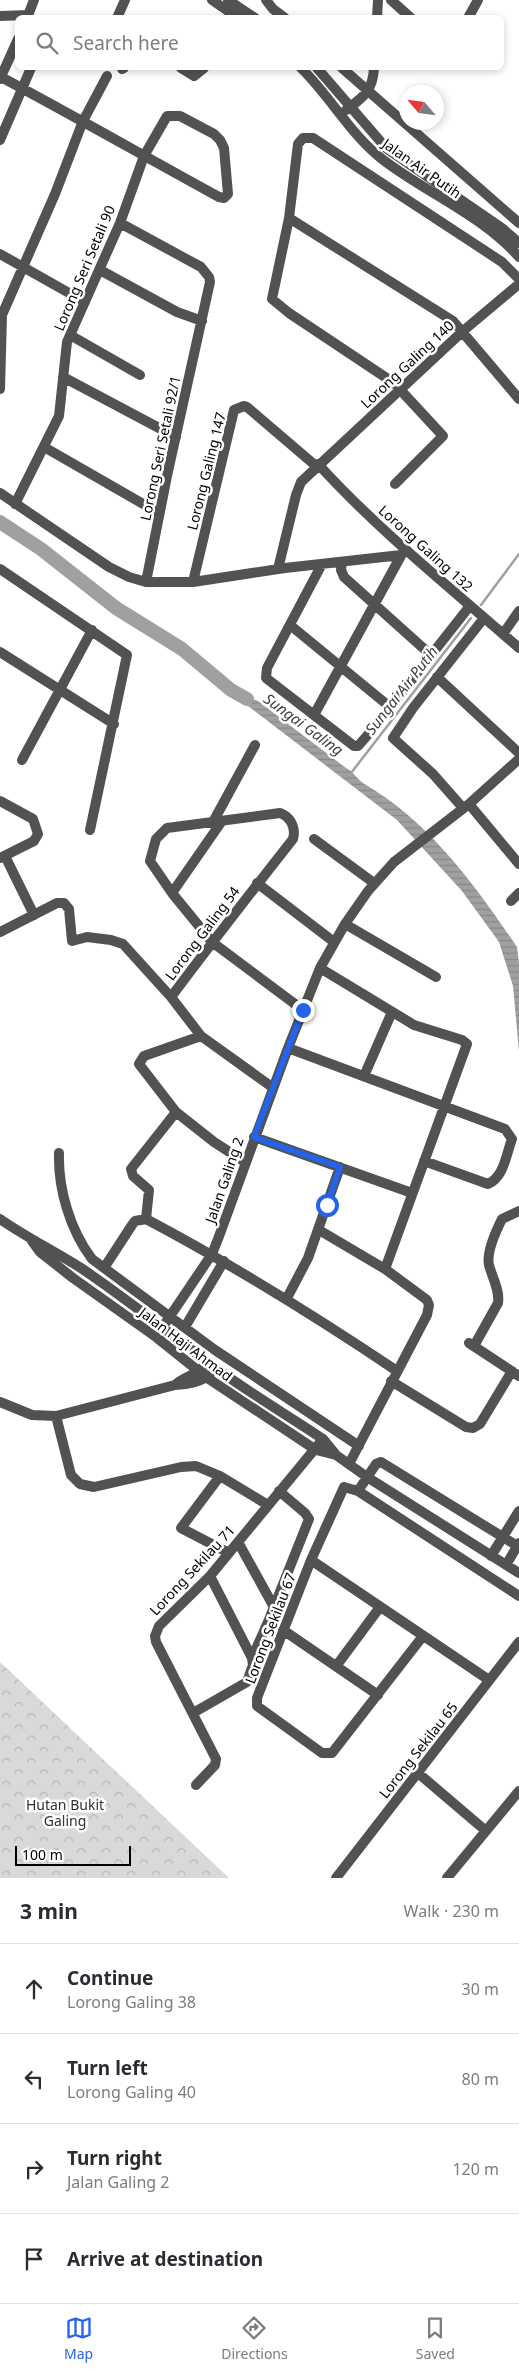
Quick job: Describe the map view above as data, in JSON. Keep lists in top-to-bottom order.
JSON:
{
  "streets": {
    "street": [
      "Jalan Air Putih",
      "Lorong Seri Setali 90",
      "Lorong Galing 140",
      "Lorong Seri Setali 92/1",
      "Lorong Galing 147",
      "Lorong Galing 132",
      "Lorong Galing 54",
      "Jalan Galing 2",
      "Jalan Haji Ahmad",
      "Lorong Sekilau 71",
      "Lorong Sekilau 67",
      "Lorong Sekilau 65"
    ]
  },
  "crossings": [
    ["Lorong Seri Setali 90", "Lorong Seri Setali 92/1"],
    ["Lorong Galing 140", "Lorong Galing 147"],
    ["Lorong Galing 140", "Lorong Galing 132"],
    ["Lorong Galing 147", "Lorong Galing 132"],
    ["Jalan Galing 2", "Jalan Haji Ahmad"],
    ["Jalan Haji Ahmad", "Lorong Sekilau 71"]
  ],
  "water": ["Sungai Air Putih", "Sungai Galing"],
  "parks": ["Hutan Bukit Galing"],
  "scale_bar": "100 m",
  "north": "top left",
  "page": {
    "search": "Search here",
    "scale": "100 m",
    "heading": ["3 min", "Walk · 230 m"],
    "list": [
      ["Continue", "Lorong Galing 38", "30 m"],
      ["Turn left", "Lorong Galing 40", "80 m"],
      ["Turn right", "Jalan Galing 2", "120 m"],
      "Arrive at destination"
    ],
    "nav": ["Map", "Directions", "Saved"]
  }
}
